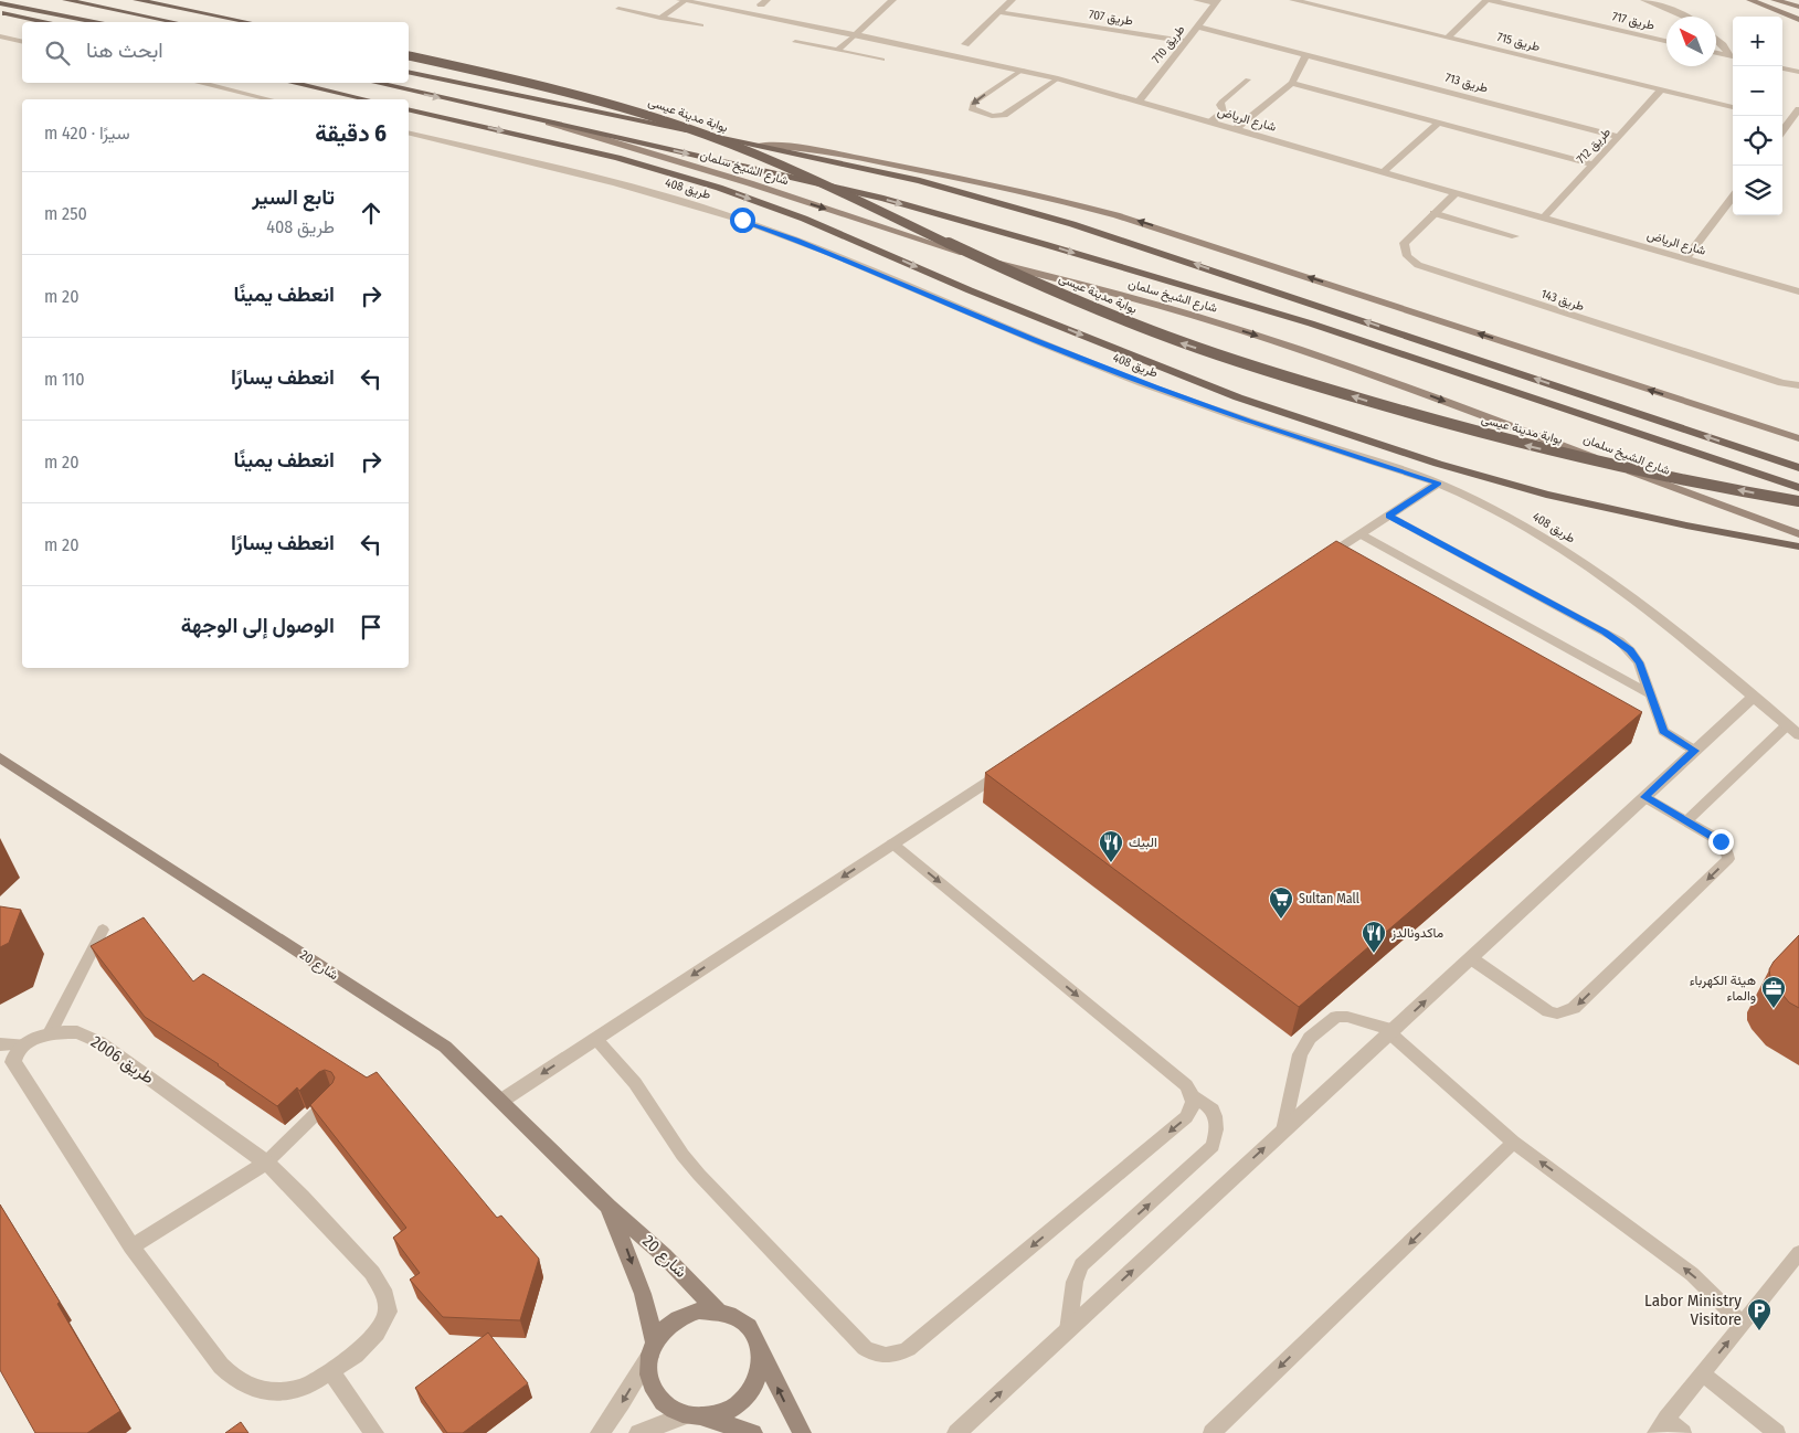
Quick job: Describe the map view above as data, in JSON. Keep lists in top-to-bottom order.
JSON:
{
  "streets": {
    "main road": ["بوابة مدينة عيسى", "شارع الشيخ سلمان", "شارع 20"],
    "street": [
      "طريق 707",
      "طريق 717",
      "طريق 715",
      "طريق 710",
      "طريق 713",
      "شارع الرياض",
      "طريق 712",
      "طريق 408",
      "طريق 143",
      "طريق 2006"
    ]
  },
  "crossings": [
    ["طريق 707", "طريق 710"],
    ["طريق 717", "طريق 715"],
    ["طريق 715", "طريق 712"],
    ["طريق 710", "طريق 713"],
    ["طريق 710", "شارع الرياض"],
    ["طريق 713", "طريق 712"],
    ["شارع الرياض", "طريق 712"],
    ["شارع الرياض", "طريق 143"]
  ],
  "places": {
    "restaurant": ["البيك", "ماكدونالدز"],
    "supermarket": ["Sultan Mall"],
    "office": ["هيئة الكهرباء والماء"],
    "parking": ["Labor Ministry Visitore"]
  },
  "north": "top left",
  "page": {
    "map_buttons": ["+", "−"],
    "search": "ابحث هنا",
    "heading": ["6 دقيقة", "سيرًا · 420 m"],
    "list": [
      ["تابع السير", "طريق 408", "250 m"],
      ["انعطف يمينًا", "20 m"],
      ["انعطف يسارًا", "110 m"],
      ["انعطف يمينًا", "20 m"],
      ["انعطف يسارًا", "20 m"],
      "الوصول إلى الوجهة"
    ]
  }
}
